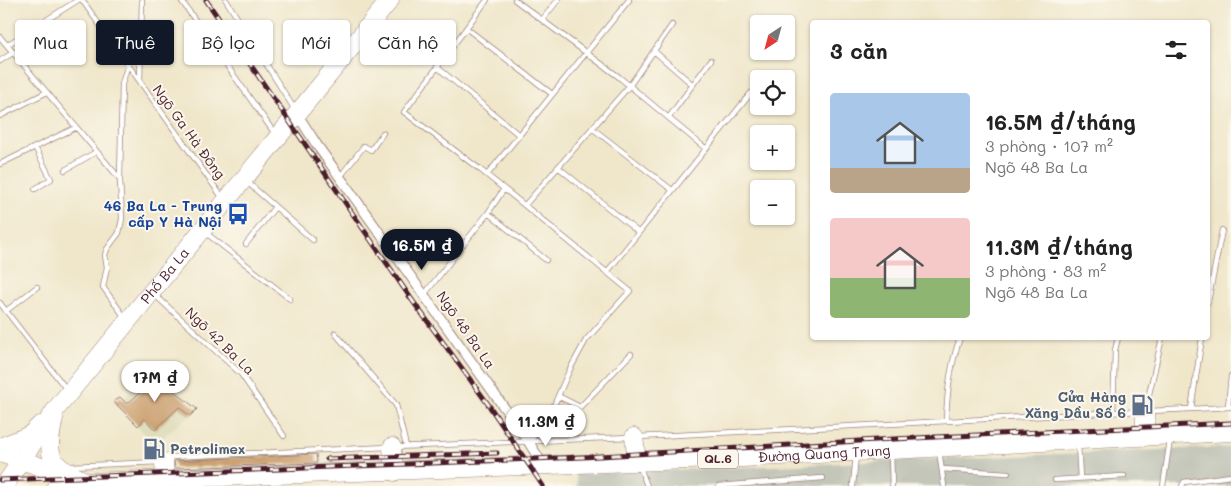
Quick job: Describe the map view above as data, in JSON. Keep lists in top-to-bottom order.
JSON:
{
  "streets": {
    "highway": ["Phố Ba La", "Đường Quang Trung", "QL.6"],
    "street": ["Ngõ 48 Ba La"],
    "lane": ["Ngõ Ga Hà Đông", "Ngõ 42 Ba La"]
  },
  "crossings": [
    ["Ngõ Ga Hà Đông", "Phố Ba La"],
    ["Phố Ba La", "Ngõ 48 Ba La"],
    ["Phố Ba La", "Ngõ 42 Ba La"],
    ["Phố Ba La", "Đường Quang Trung"],
    ["Ngõ 48 Ba La", "Đường Quang Trung"]
  ],
  "places": {
    "bus stop": ["46 Ba La - Trung cấp Y Hà Nội"],
    "fuel station": ["Cửa Hàng Xăng Dầu Số 6", "Petrolimex"]
  },
  "north": "bottom left",
  "page": {
    "map_buttons": ["+", "−"],
    "chip": [
      "Mua",
      "Thuê",
      "Bộ lọc",
      "Mới",
      "Căn hộ"
    ],
    "heading": "3 căn",
    "list": [
      {
        "name": "16.5M ₫/tháng",
        "note": "3 phòng · 107 m² · Ngõ 48 Ba La"
      },
      {
        "name": "11.3M ₫/tháng",
        "note": "3 phòng · 83 m² · Ngõ 48 Ba La"
      }
    ],
    "price": ["16.5M ₫", "17M ₫", "11.3M ₫"]
  }
}
